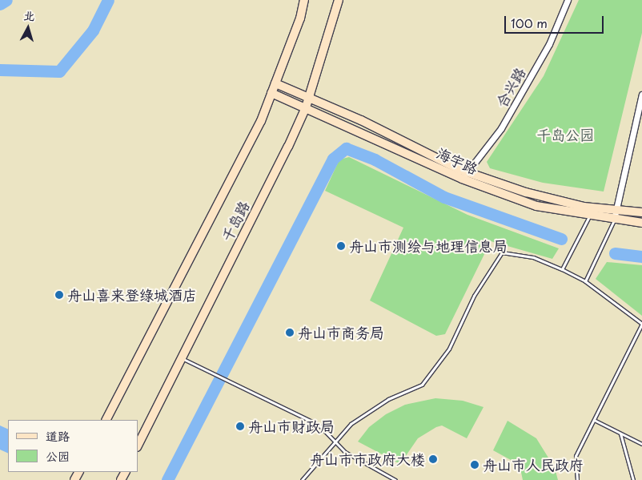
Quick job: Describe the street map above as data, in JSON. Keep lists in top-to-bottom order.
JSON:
{
  "streets": {
    "street": ["合兴路", "海宇路", "千岛路"]
  },
  "crossings": [
    ["合兴路", "海宇路"],
    ["海宇路", "千岛路"]
  ],
  "parks": ["千岛公园"],
  "places": [
    "舟山市测绘与地理信息局",
    "舟山喜来登绿城酒店",
    "舟山市商务局",
    "舟山市财政局",
    "舟山市市政府大楼",
    "舟山市人民政府"
  ],
  "legend": ["道路", "公园"],
  "scale_bar": "100 m",
  "north": "top"
}
